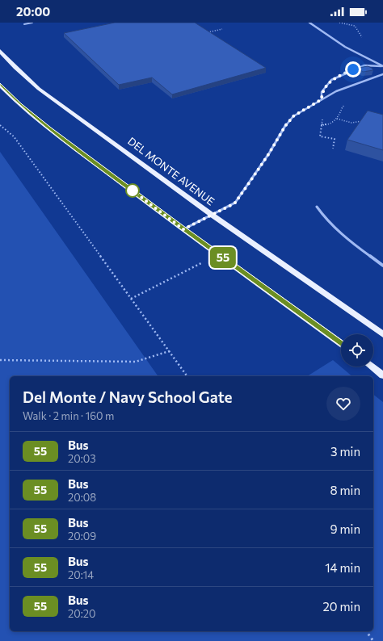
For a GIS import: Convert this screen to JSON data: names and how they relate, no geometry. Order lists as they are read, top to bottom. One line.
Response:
{"streets":{"main road":["DEL MONTE AVENUE"]},"lines":["bus line 55"],"page":{"status":"20:00","on_map":"55","heading":["Del Monte / Navy School Gate","Walk · 2 min · 160 m"],"list":[{"mark":"55","name":"Bus","note":"20:03","value":"3 min"},{"mark":"55","name":"Bus","note":"20:08","value":"8 min"},{"mark":"55","name":"Bus","note":"20:09","value":"9 min"},{"mark":"55","name":"Bus","note":"20:14","value":"14 min"},{"mark":"55","name":"Bus","note":"20:20","value":"20 min"}]}}
